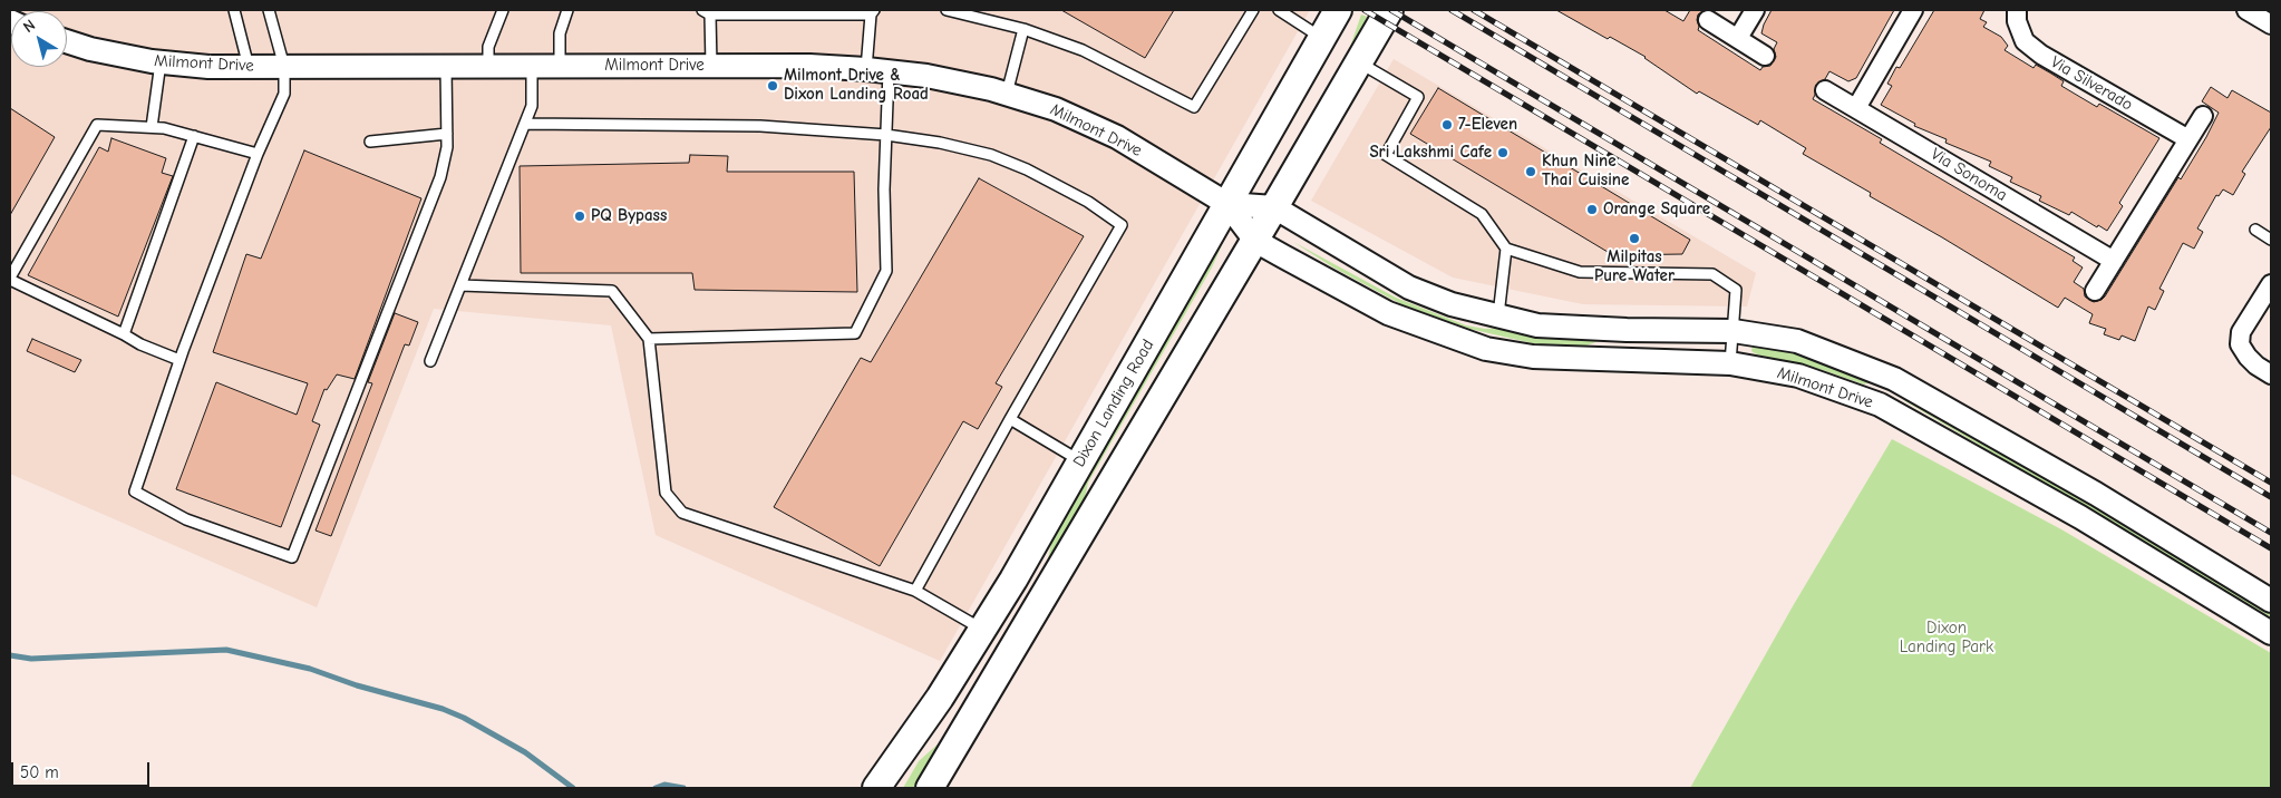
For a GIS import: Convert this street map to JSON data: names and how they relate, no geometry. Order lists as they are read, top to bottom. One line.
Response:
{"streets":{"main road":["Dixon Landing Road"],"street":["Milmont Drive","Via Silverado","Via Sonoma"]},"crossings":[["Milmont Drive","Dixon Landing Road"]],"parks":["Dixon Landing Park"],"places":["Milmont Drive & Dixon Landing Road","7-Eleven","Sri Lakshmi Cafe","Khun Nine Thai Cuisine","Orange Square","PQ Bypass","Milpitas Pure Water"],"scale_bar":"50 m","north":"top left"}
